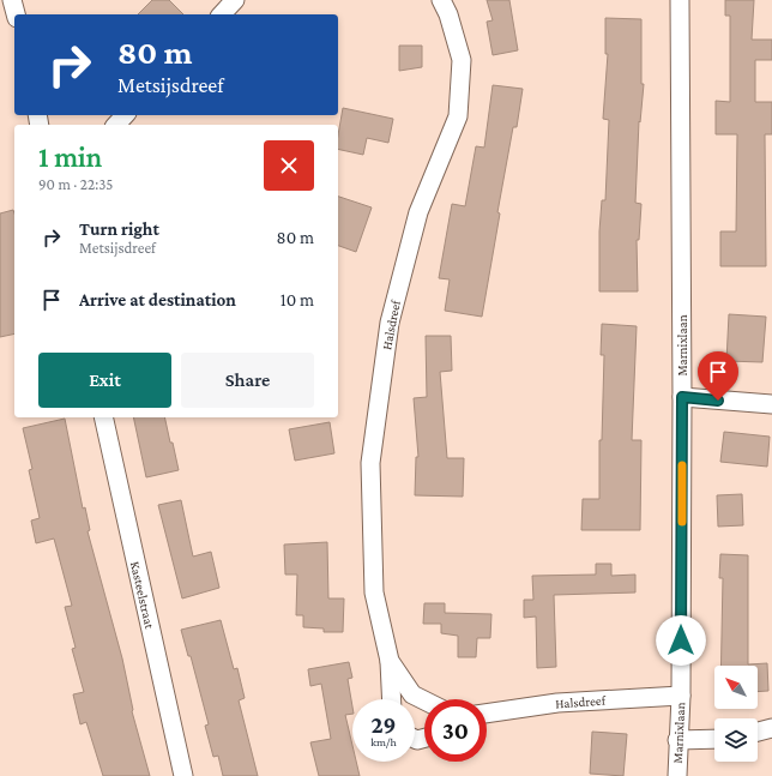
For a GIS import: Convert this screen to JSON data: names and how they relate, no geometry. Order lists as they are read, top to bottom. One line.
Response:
{"streets":{"street":["Halsdreef","Marnixlaan","Kasteelstraat"]},"crossings":[["Halsdreef","Marnixlaan"]],"north":"top left","page":{"turn":["80 m","Metsijsdreef"],"heading":["1 min","90 m · 22:35"],"list":[{"name":"Turn right","note":"Metsijsdreef","value":"80 m"},{"name":"Arrive at destination","value":"10 m"}],"buttons":["Exit","Share"],"speed":"29 km/h","limit":"30"}}
